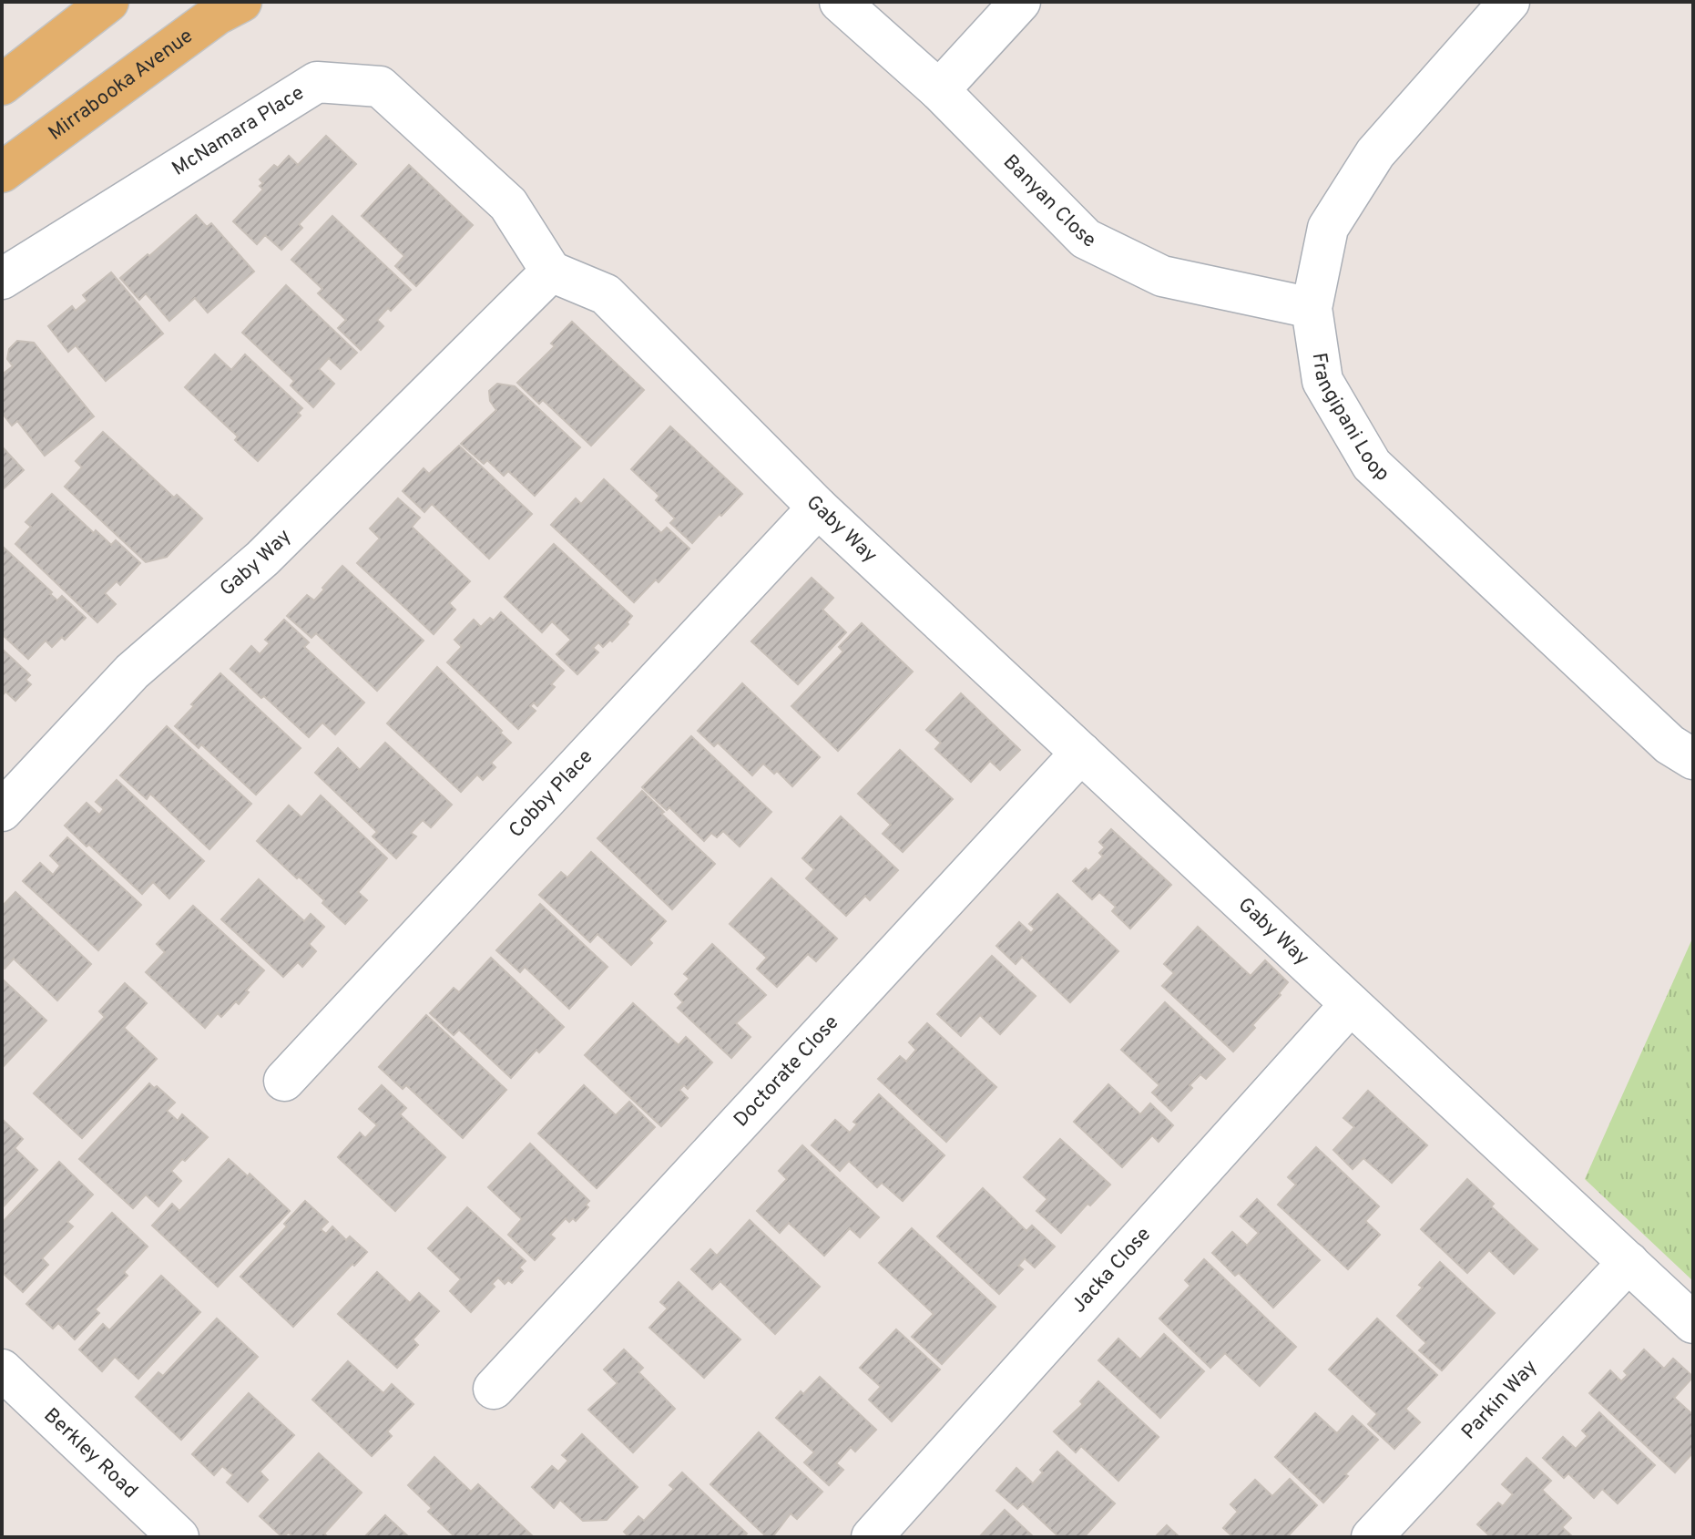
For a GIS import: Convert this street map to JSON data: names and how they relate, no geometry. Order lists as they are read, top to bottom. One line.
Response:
{"streets":{"main road":["Mirrabooka Avenue"],"street":["McNamara Place","Banyan Close","Frangipani Loop","Gaby Way","Cobby Place","Doctorate Close","Jacka Close","Parkin Way","Berkley Road"]},"crossings":[["McNamara Place","Gaby Way"],["Banyan Close","Frangipani Loop"],["Gaby Way","Cobby Place"],["Gaby Way","Doctorate Close"],["Gaby Way","Jacka Close"],["Gaby Way","Parkin Way"]]}
